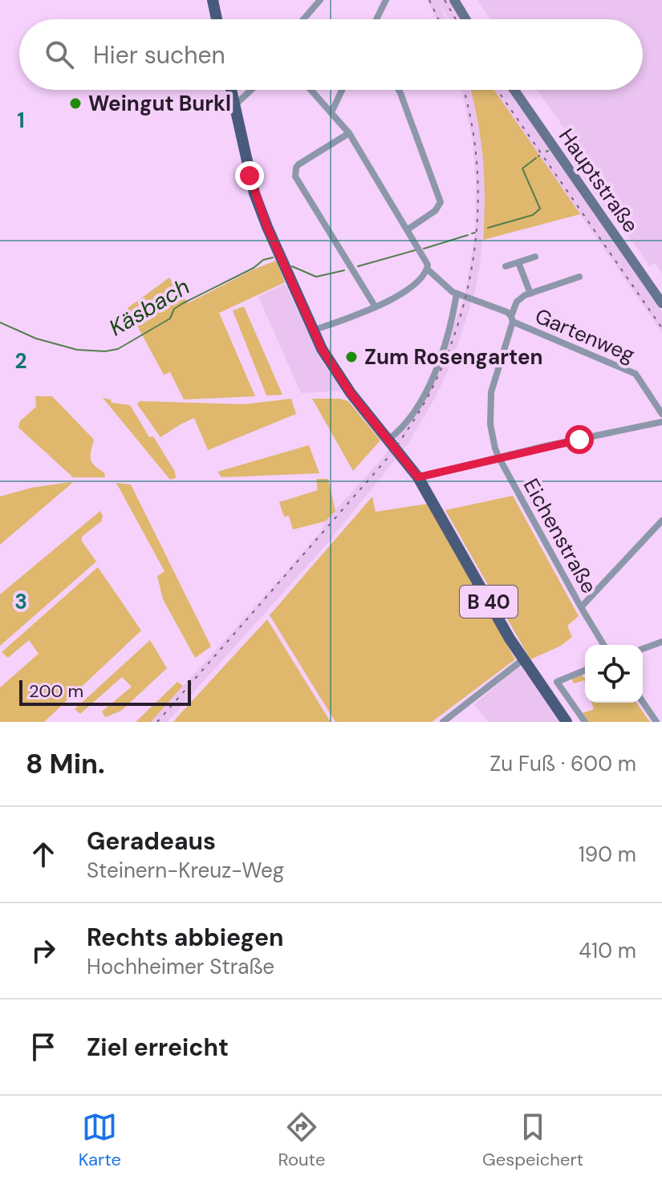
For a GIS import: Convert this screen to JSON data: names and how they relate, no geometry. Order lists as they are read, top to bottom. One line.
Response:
{"streets":{"main road":["B 40"],"street":["Hauptstraße","Gartenweg","Eichenstraße"]},"crossings":[["Gartenweg","Eichenstraße"]],"water":["Käsbach"],"places":["Weingut Burkl","Zum Rosengarten"],"scale_bar":"200 m","page":{"search":"Hier suchen","scale":"200 m","heading":["8 Min.","Zu Fuß · 600 m"],"list":[["Geradeaus","Steinern-Kreuz-Weg","190 m"],["Rechts abbiegen","Hochheimer Straße","410 m"],"Ziel erreicht"],"nav":["Karte","Route","Gespeichert"]},"grid":{"rows":["1","2","3"]}}
